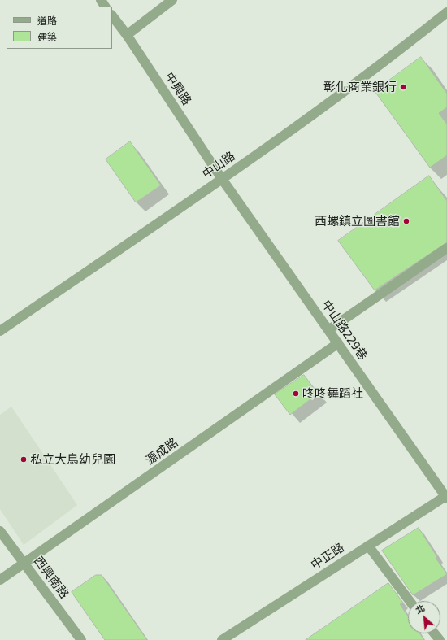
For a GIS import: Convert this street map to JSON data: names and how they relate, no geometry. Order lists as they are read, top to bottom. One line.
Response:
{"streets":{"street":["中興路","中山路","中山路229巷","源成路","中正路","西興南路"]},"crossings":[["中興路","中山路"],["中興路","中山路229巷"],["中山路","中山路229巷"],["中山路229巷","源成路"],["中山路229巷","中正路"],["源成路","西興南路"]],"places":["彰化商業銀行","西螺鎮立圖書館","咚咚舞蹈社","私立大鳥幼兒園"],"legend":["道路","建築"],"north":"top left"}
